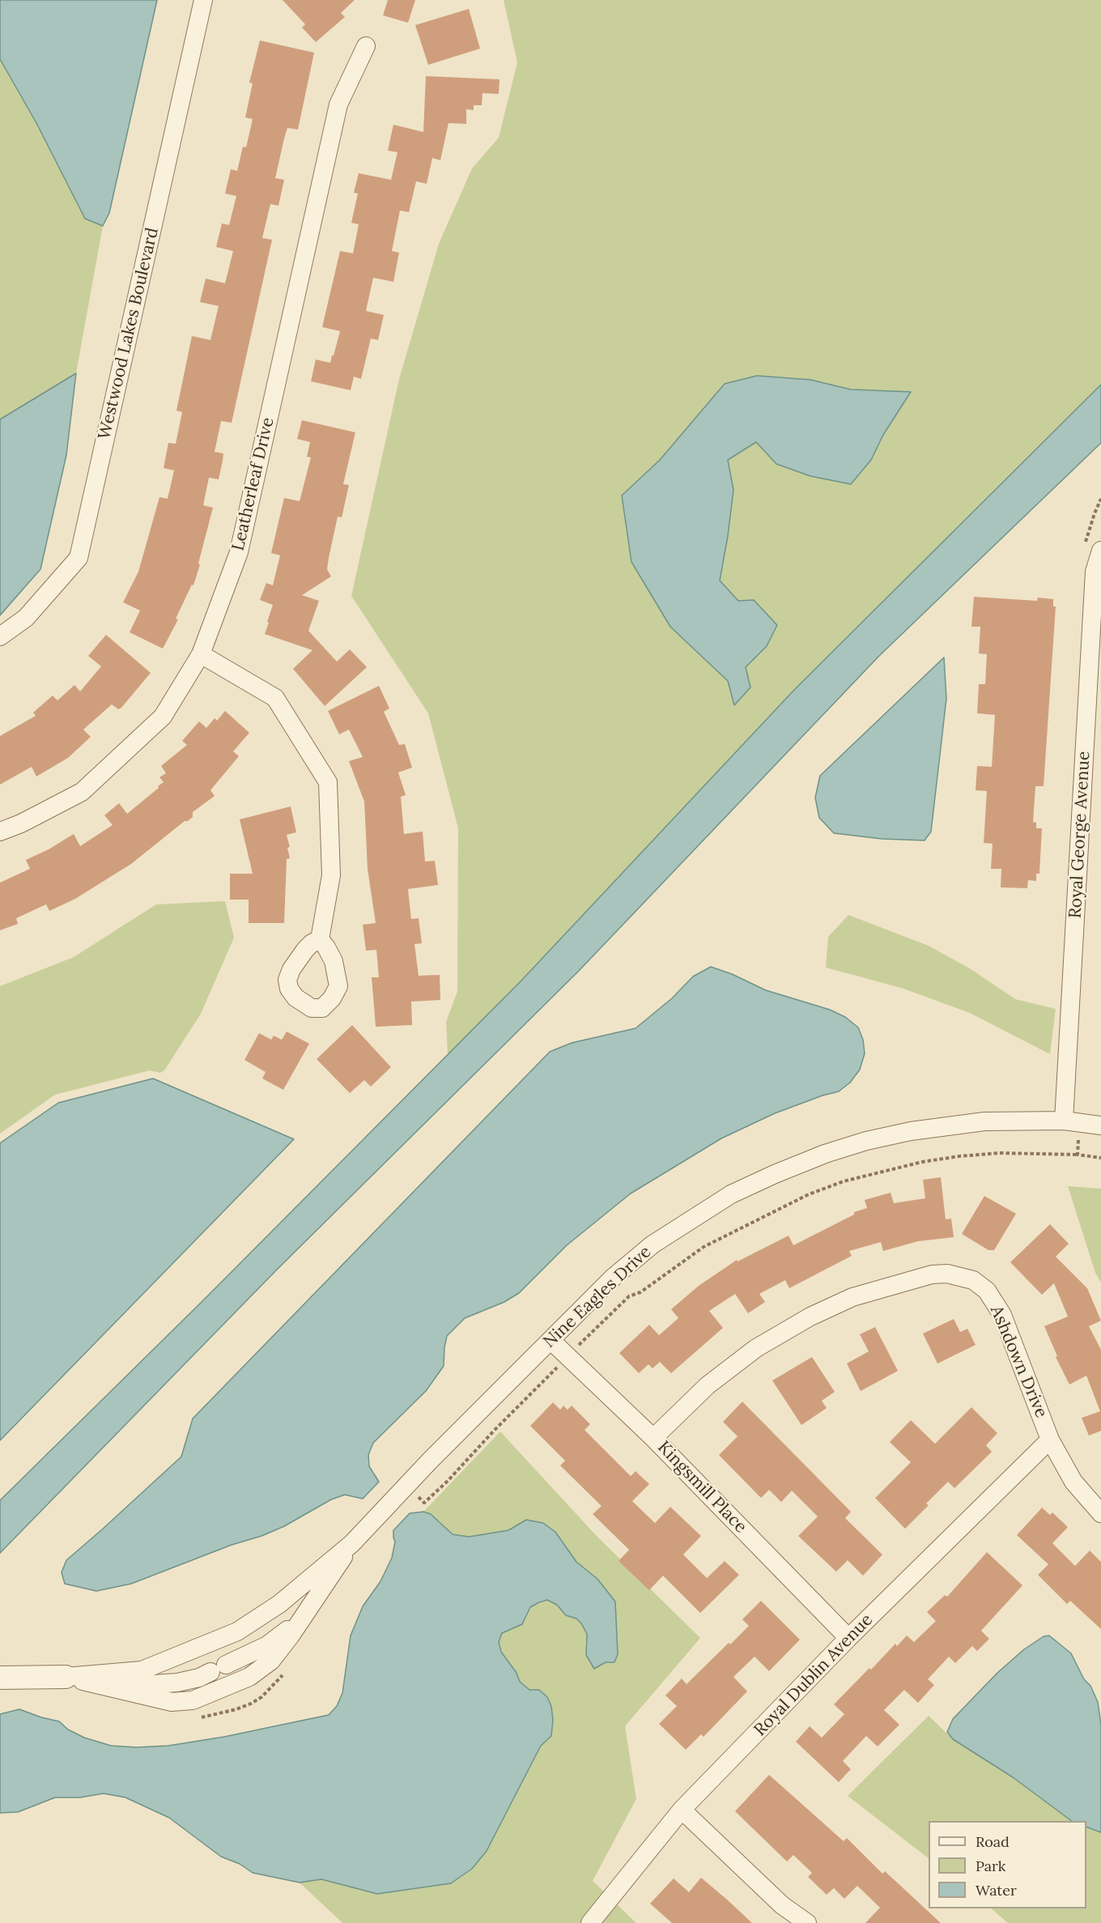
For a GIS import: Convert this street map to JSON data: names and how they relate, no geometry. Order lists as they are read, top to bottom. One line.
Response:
{"streets":{"street":["Westwood Lakes Boulevard","Leatherleaf Drive","Royal George Avenue","Nine Eagles Drive","Ashdown Drive","Kingsmill Place","Royal Dublin Avenue"]},"crossings":[["Royal George Avenue","Nine Eagles Drive"],["Nine Eagles Drive","Kingsmill Place"],["Ashdown Drive","Kingsmill Place"],["Ashdown Drive","Royal Dublin Avenue"],["Kingsmill Place","Royal Dublin Avenue"]],"legend":["Road","Park","Water"]}
